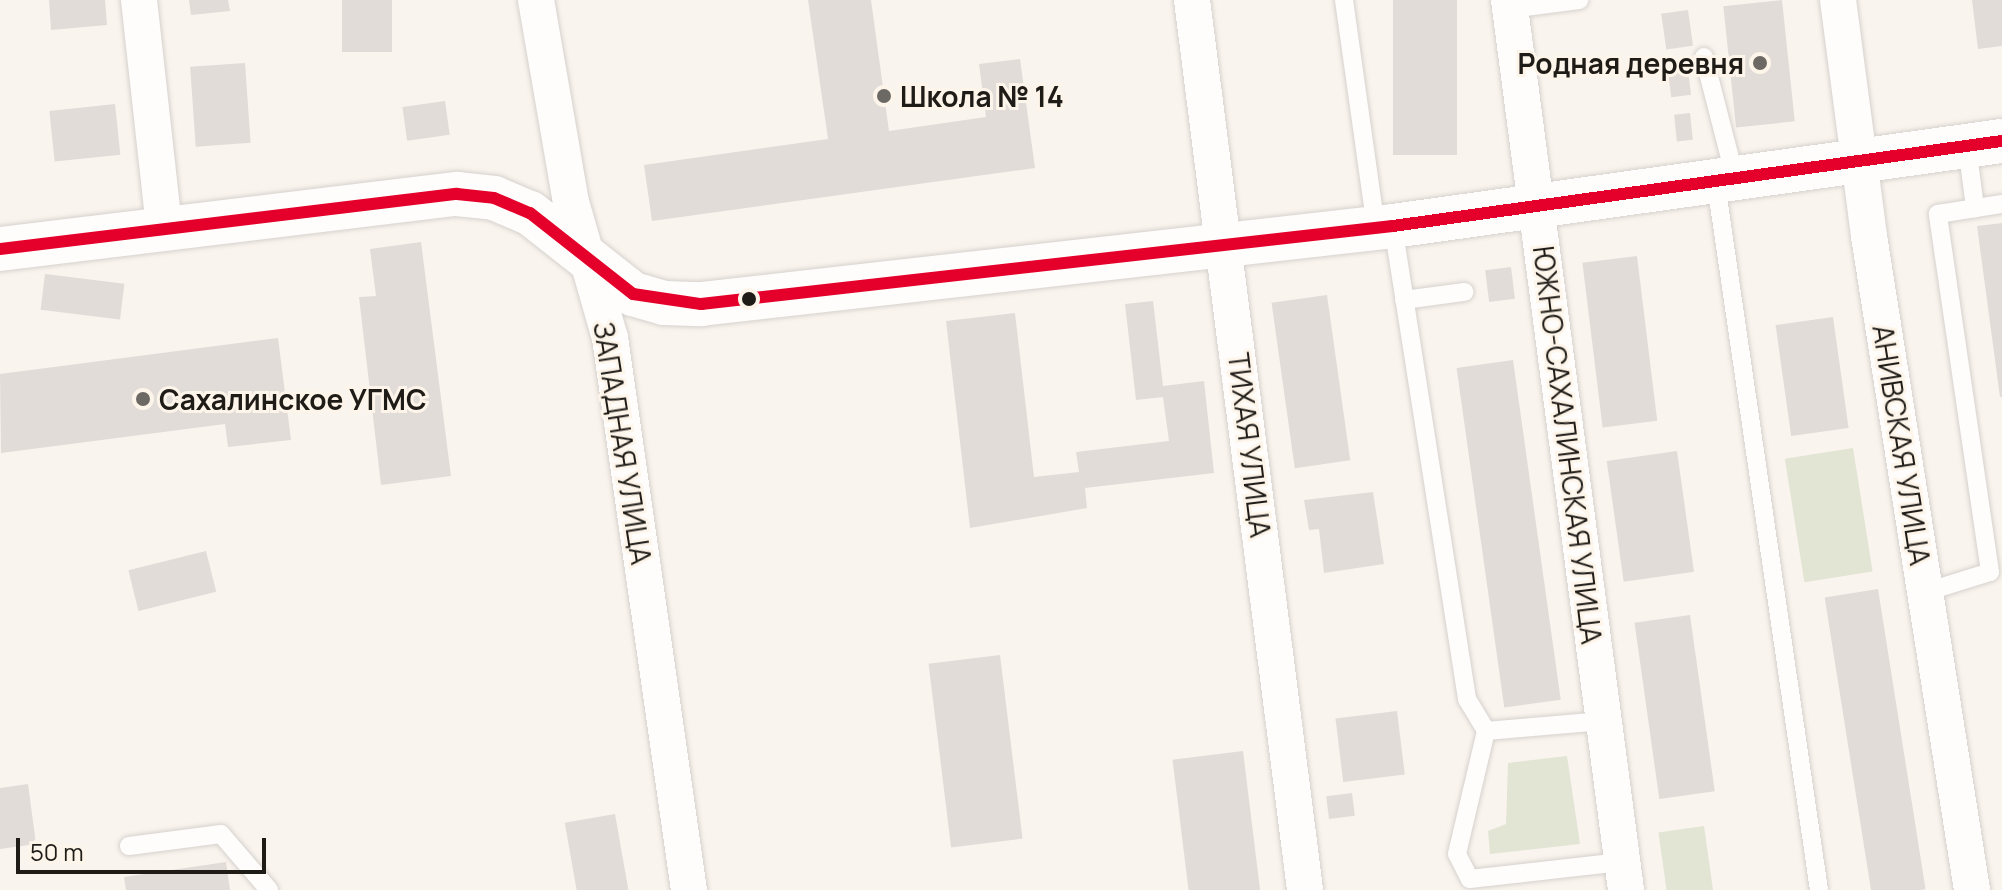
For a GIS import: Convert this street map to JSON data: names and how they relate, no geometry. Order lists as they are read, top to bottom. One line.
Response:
{"streets":{"street":["ЗАПАДНАЯ УЛИЦА","ТИХАЯ УЛИЦА","ЮЖНО-САХАЛИНСКАЯ УЛИЦА","АНИВСКАЯ УЛИЦА"]},"places":["Родная деревня","Школа № 14","Сахалинское УГМС"],"scale_bar":"50 m"}
